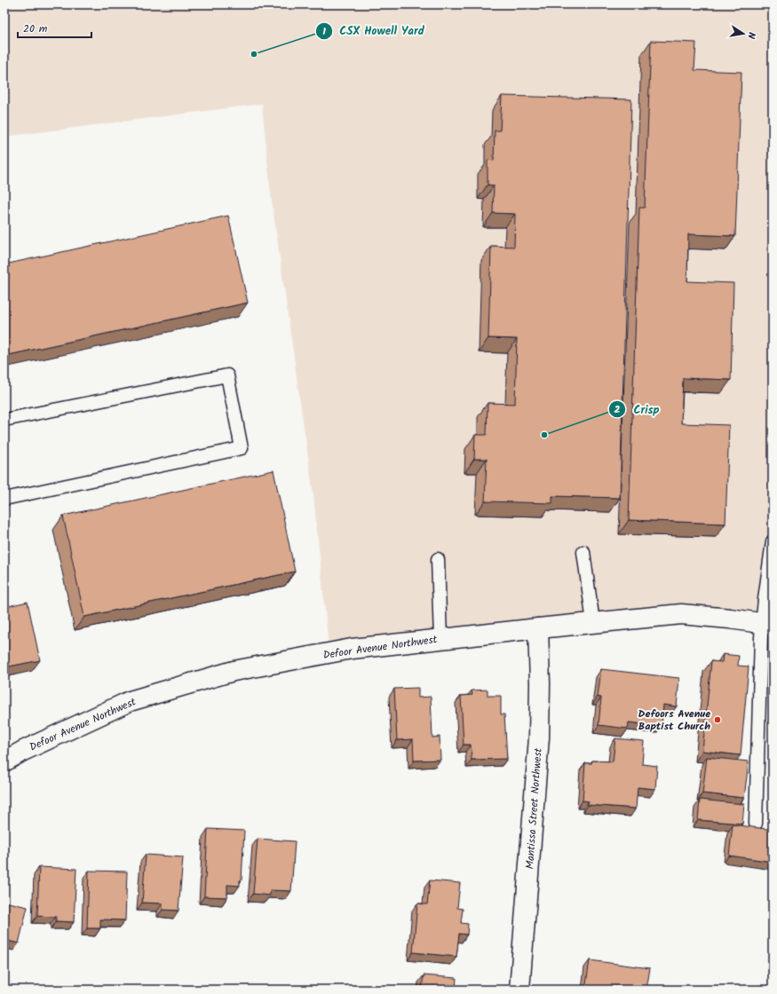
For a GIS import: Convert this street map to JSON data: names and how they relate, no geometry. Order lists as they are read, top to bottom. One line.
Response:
{"streets":{"street":["Defoor Avenue Northwest","Mantissa Street Northwest"]},"crossings":[["Defoor Avenue Northwest","Mantissa Street Northwest"]],"places":["CSX Howell Yard","Crisp","Defoors Avenue Baptist Church"],"scale_bar":"20 m","north":"right"}
